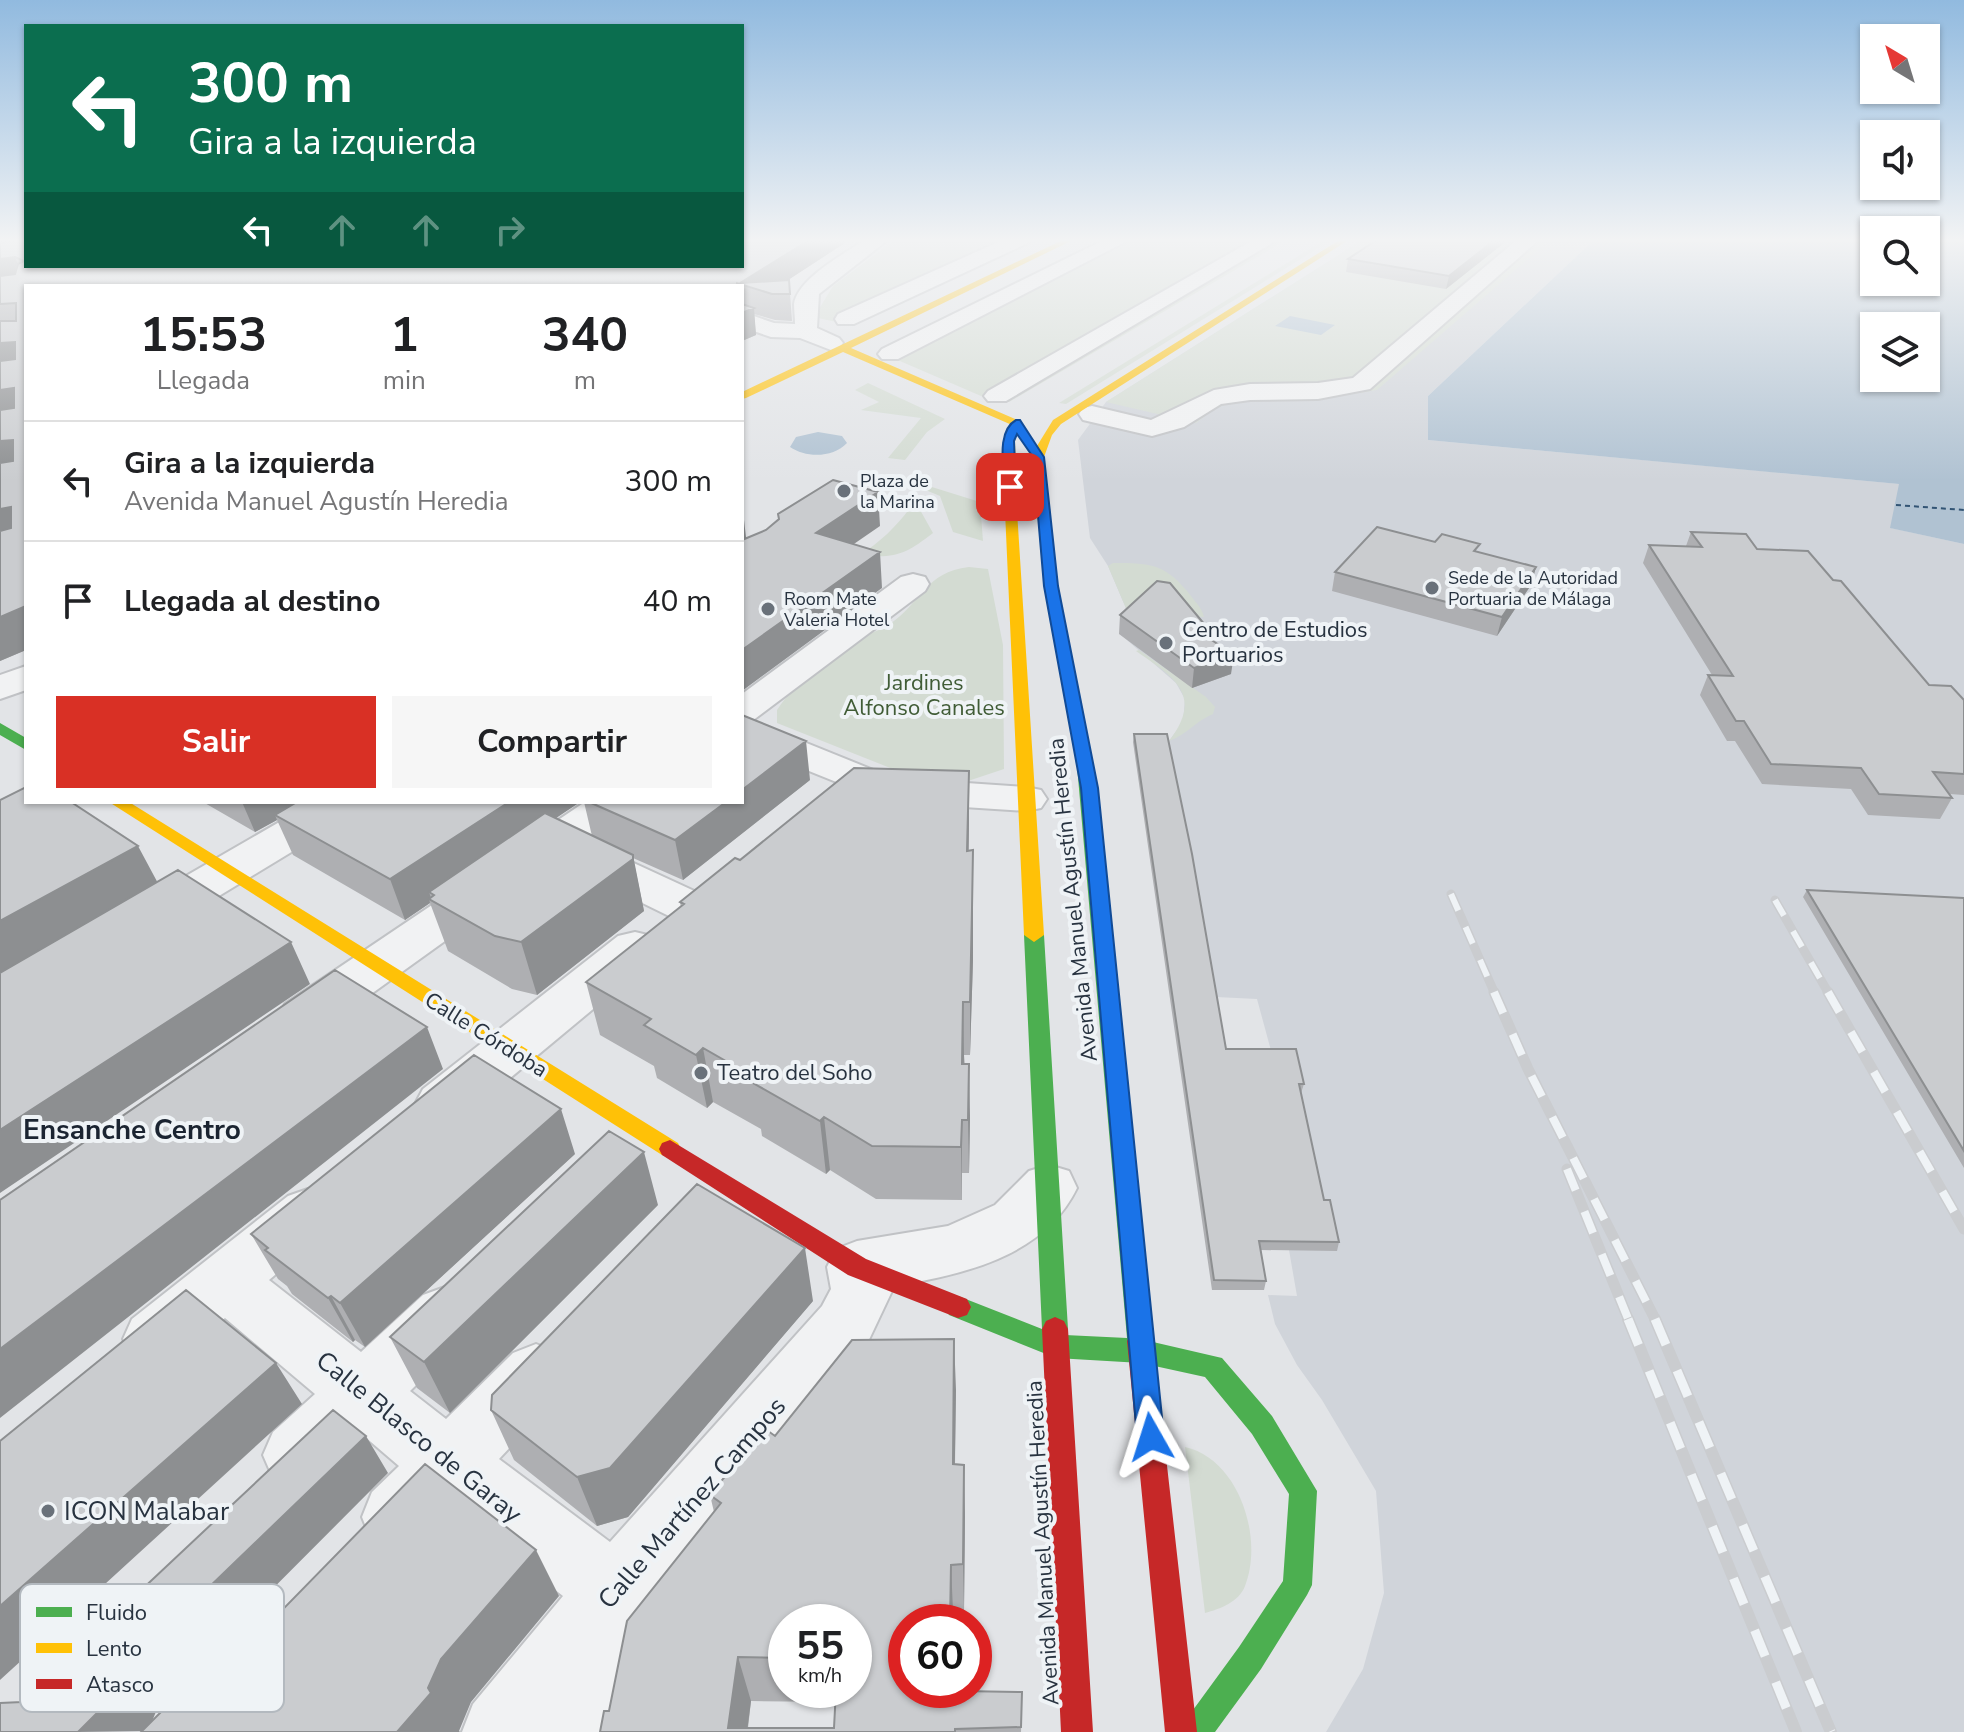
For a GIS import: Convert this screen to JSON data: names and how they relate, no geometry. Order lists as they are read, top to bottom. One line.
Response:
{"streets":{"main road":["Avenida Manuel Agustín Heredia","Calle Córdoba"],"street":["Calle Blasco de Garay","Calle Martínez Campos"]},"crossings":[["Avenida Manuel Agustín Heredia","Calle Córdoba"],["Calle Córdoba","Calle Martínez Campos"],["Calle Blasco de Garay","Calle Martínez Campos"]],"districts":["Ensanche Centro"],"parks":["Jardines Alfonso Canales"],"places":["Plaza de la Marina","Sede de la Autoridad Portuaria de Málaga","Room Mate Valeria Hotel","Centro de Estudios Portuarios","Teatro del Soho","ICON Malabar"],"legend":["Fluido","Lento","Atasco"],"north":"top left","page":{"turn":["300 m","Gira a la izquierda"],"eta":["15:53","Llegada","1","min","340","m"],"list":[{"name":"Gira a la izquierda","note":"Avenida Manuel Agustín Heredia","value":"300 m"},{"name":"Llegada al destino","value":"40 m"}],"buttons":["Salir","Compartir"],"speed":"55 km/h","limit":"60"}}
